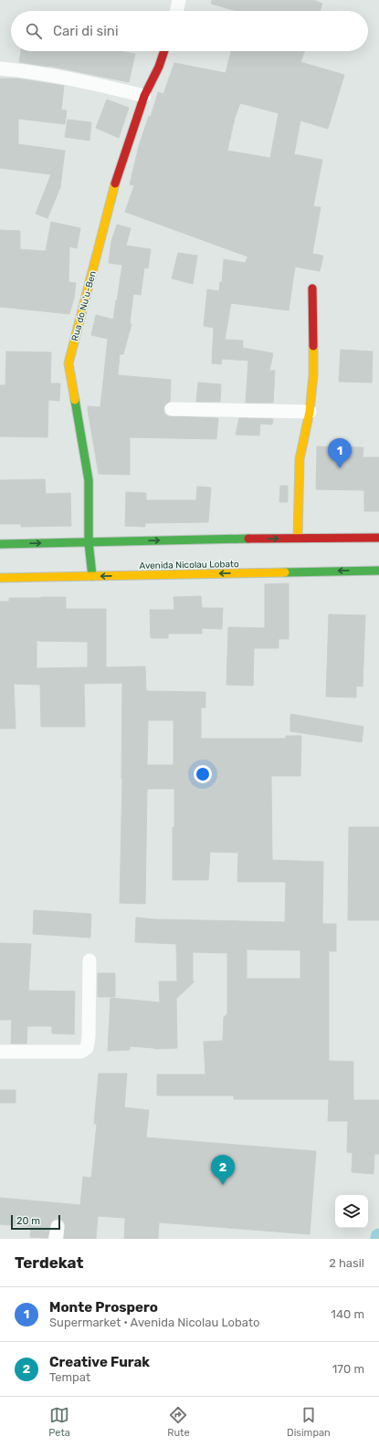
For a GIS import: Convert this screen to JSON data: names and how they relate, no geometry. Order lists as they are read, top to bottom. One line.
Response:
{"streets":{"street":["Rua do Nu'u-Ben","Avenida Nicolau Lobato"]},"crossings":[["Rua do Nu'u-Ben","Avenida Nicolau Lobato"]],"scale_bar":"20 m","page":{"search":"Cari di sini","pins":["1","2"],"scale":"20 m","heading":["Terdekat","2 hasil"],"list":[{"mark":"1","name":"Monte Prospero","note":"Supermarket · Avenida Nicolau Lobato","value":"140 m"},{"mark":"2","name":"Creative Furak","note":"Tempat","value":"170 m"}],"nav":["Peta","Rute","Disimpan"]}}
